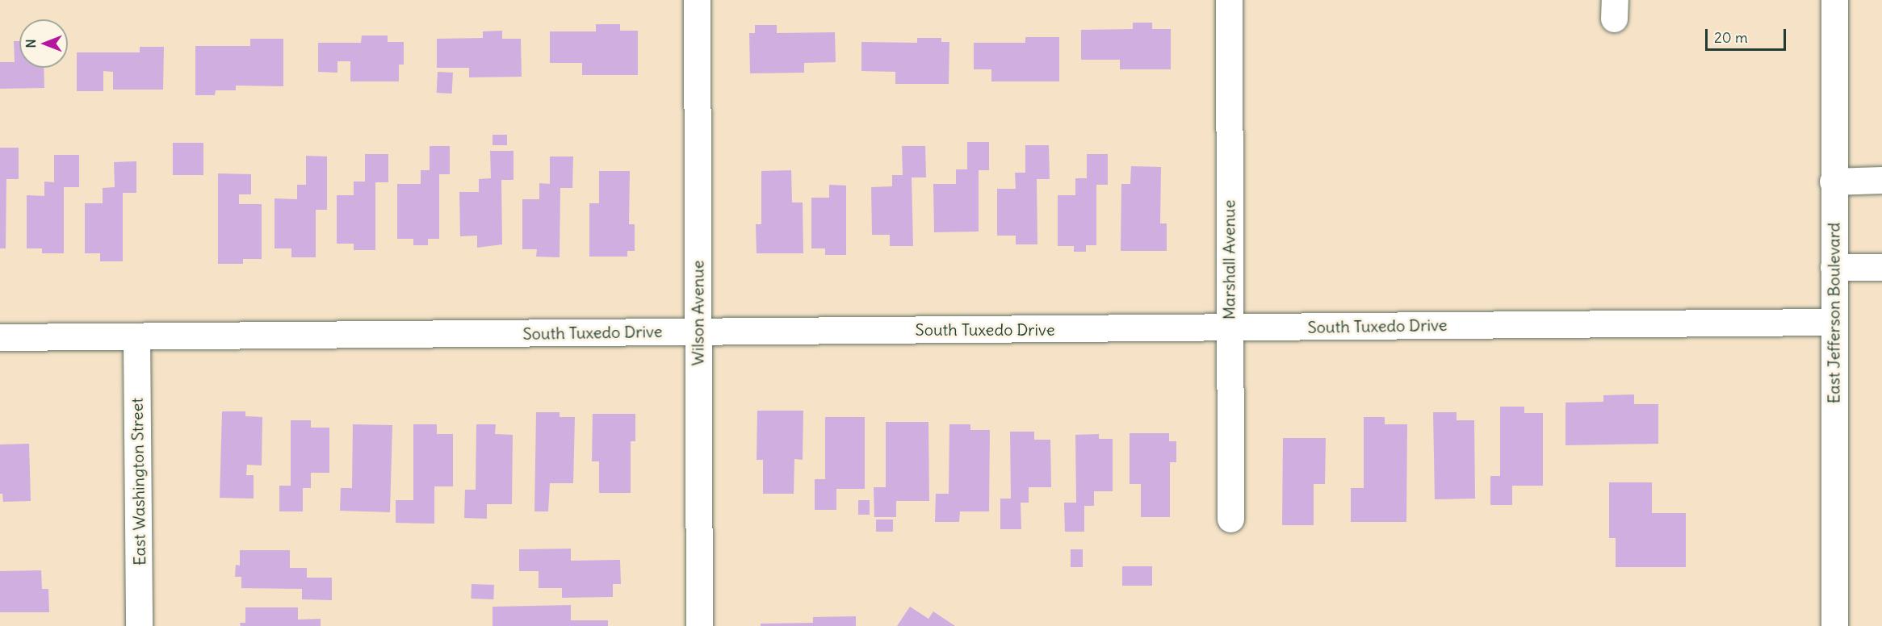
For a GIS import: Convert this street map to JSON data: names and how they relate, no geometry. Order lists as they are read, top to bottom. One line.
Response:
{"streets":{"street":["Marshall Avenue","Wilson Avenue","East Jefferson Boulevard","South Tuxedo Drive","East Washington Street"]},"crossings":[["Marshall Avenue","South Tuxedo Drive"],["Wilson Avenue","South Tuxedo Drive"],["East Jefferson Boulevard","South Tuxedo Drive"],["South Tuxedo Drive","East Washington Street"]],"scale_bar":"20 m","north":"left"}
